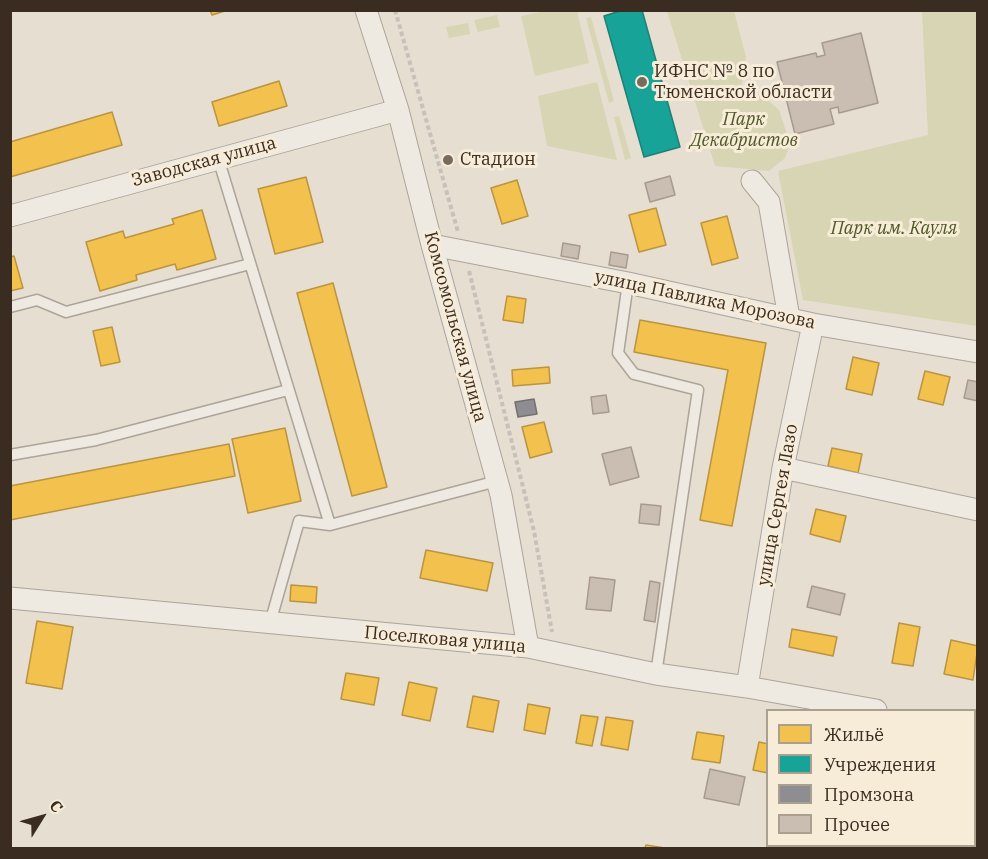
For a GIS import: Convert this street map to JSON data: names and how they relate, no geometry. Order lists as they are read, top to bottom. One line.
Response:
{"streets":{"street":["Заводская улица","улица Павлика Морозова","Комсомольская улица","улица Сергея Лазо","Поселковая улица"]},"crossings":[["Заводская улица","Комсомольская улица"],["улица Павлика Морозова","Комсомольская улица"],["улица Павлика Морозова","улица Сергея Лазо"],["Комсомольская улица","Поселковая улица"],["улица Сергея Лазо","Поселковая улица"]],"parks":["Парк Декабристов","Парк им. Кауля"],"places":["ИФНС № 8 по Тюменской области","Стадион"],"legend":["Жильё","Учреждения","Промзона","Прочее"],"north":"top right"}
